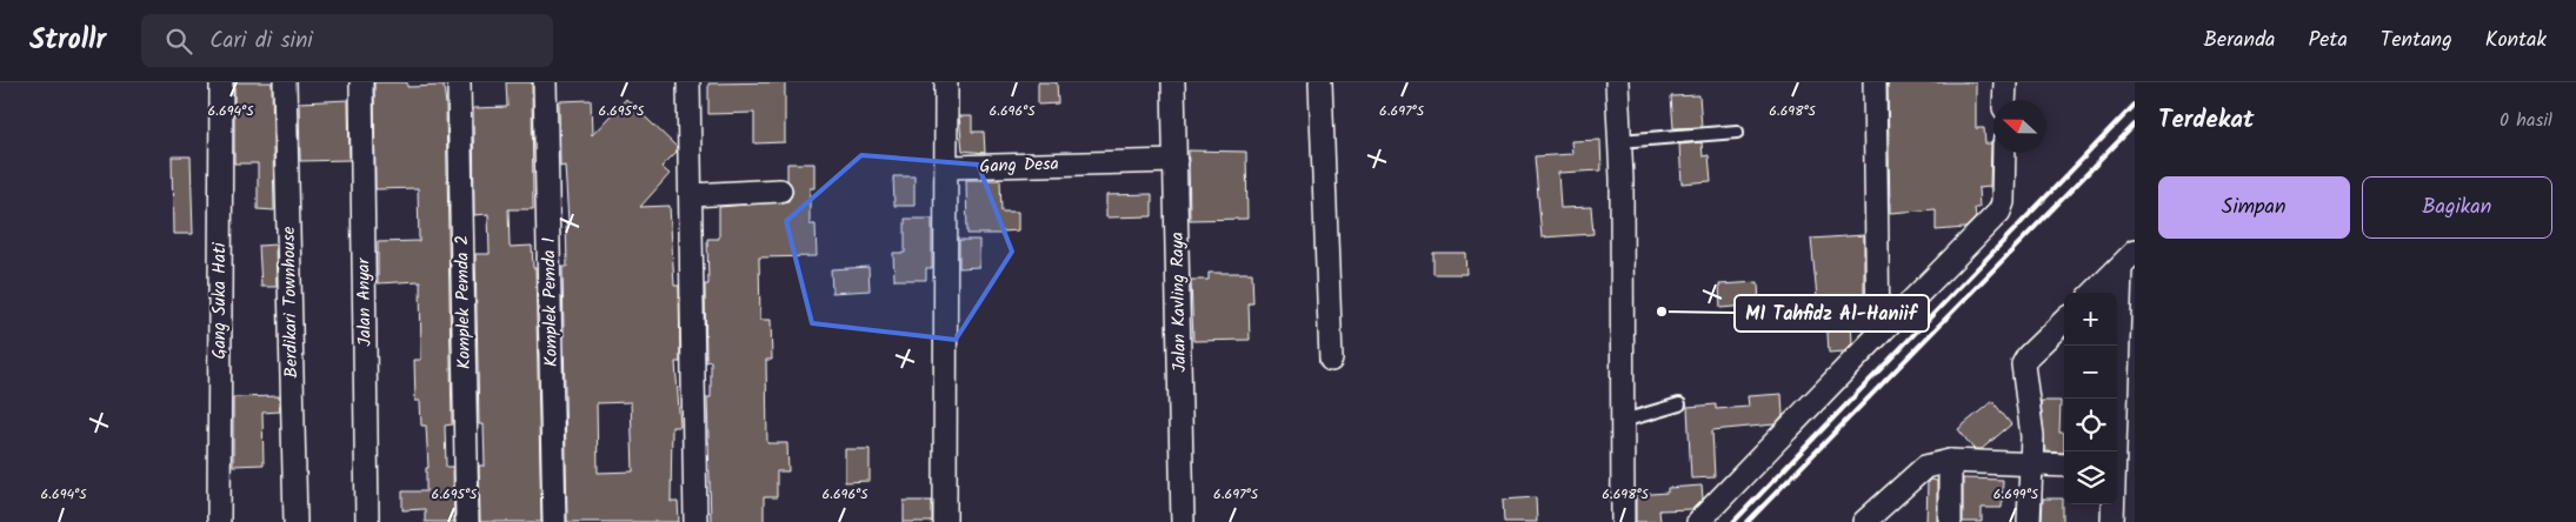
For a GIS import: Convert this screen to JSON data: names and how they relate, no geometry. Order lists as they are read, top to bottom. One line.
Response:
{"streets":{"street":["Gang Desa","Gang Suka Hati","Berdikari Townhouse","Jalan Anyar","Komplek Pemda 2","Komplek Pemda 1","Jalan Kavling Raya"]},"crossings":[["Gang Desa","Jalan Kavling Raya"]],"places":["MI Tahfidz Al-Haniif"],"north":"left","page":{"header":"Strollr","search":"Cari di sini","nav":["Beranda","Peta","Tentang","Kontak"],"heading":["Terdekat","0 hasil"],"buttons":["Simpan","Bagikan"],"map_buttons":["+","−"]},"coordinates":["6.698°S","6.694°S","6.695°S","6.696°S","6.697°S","6.699°S"]}
